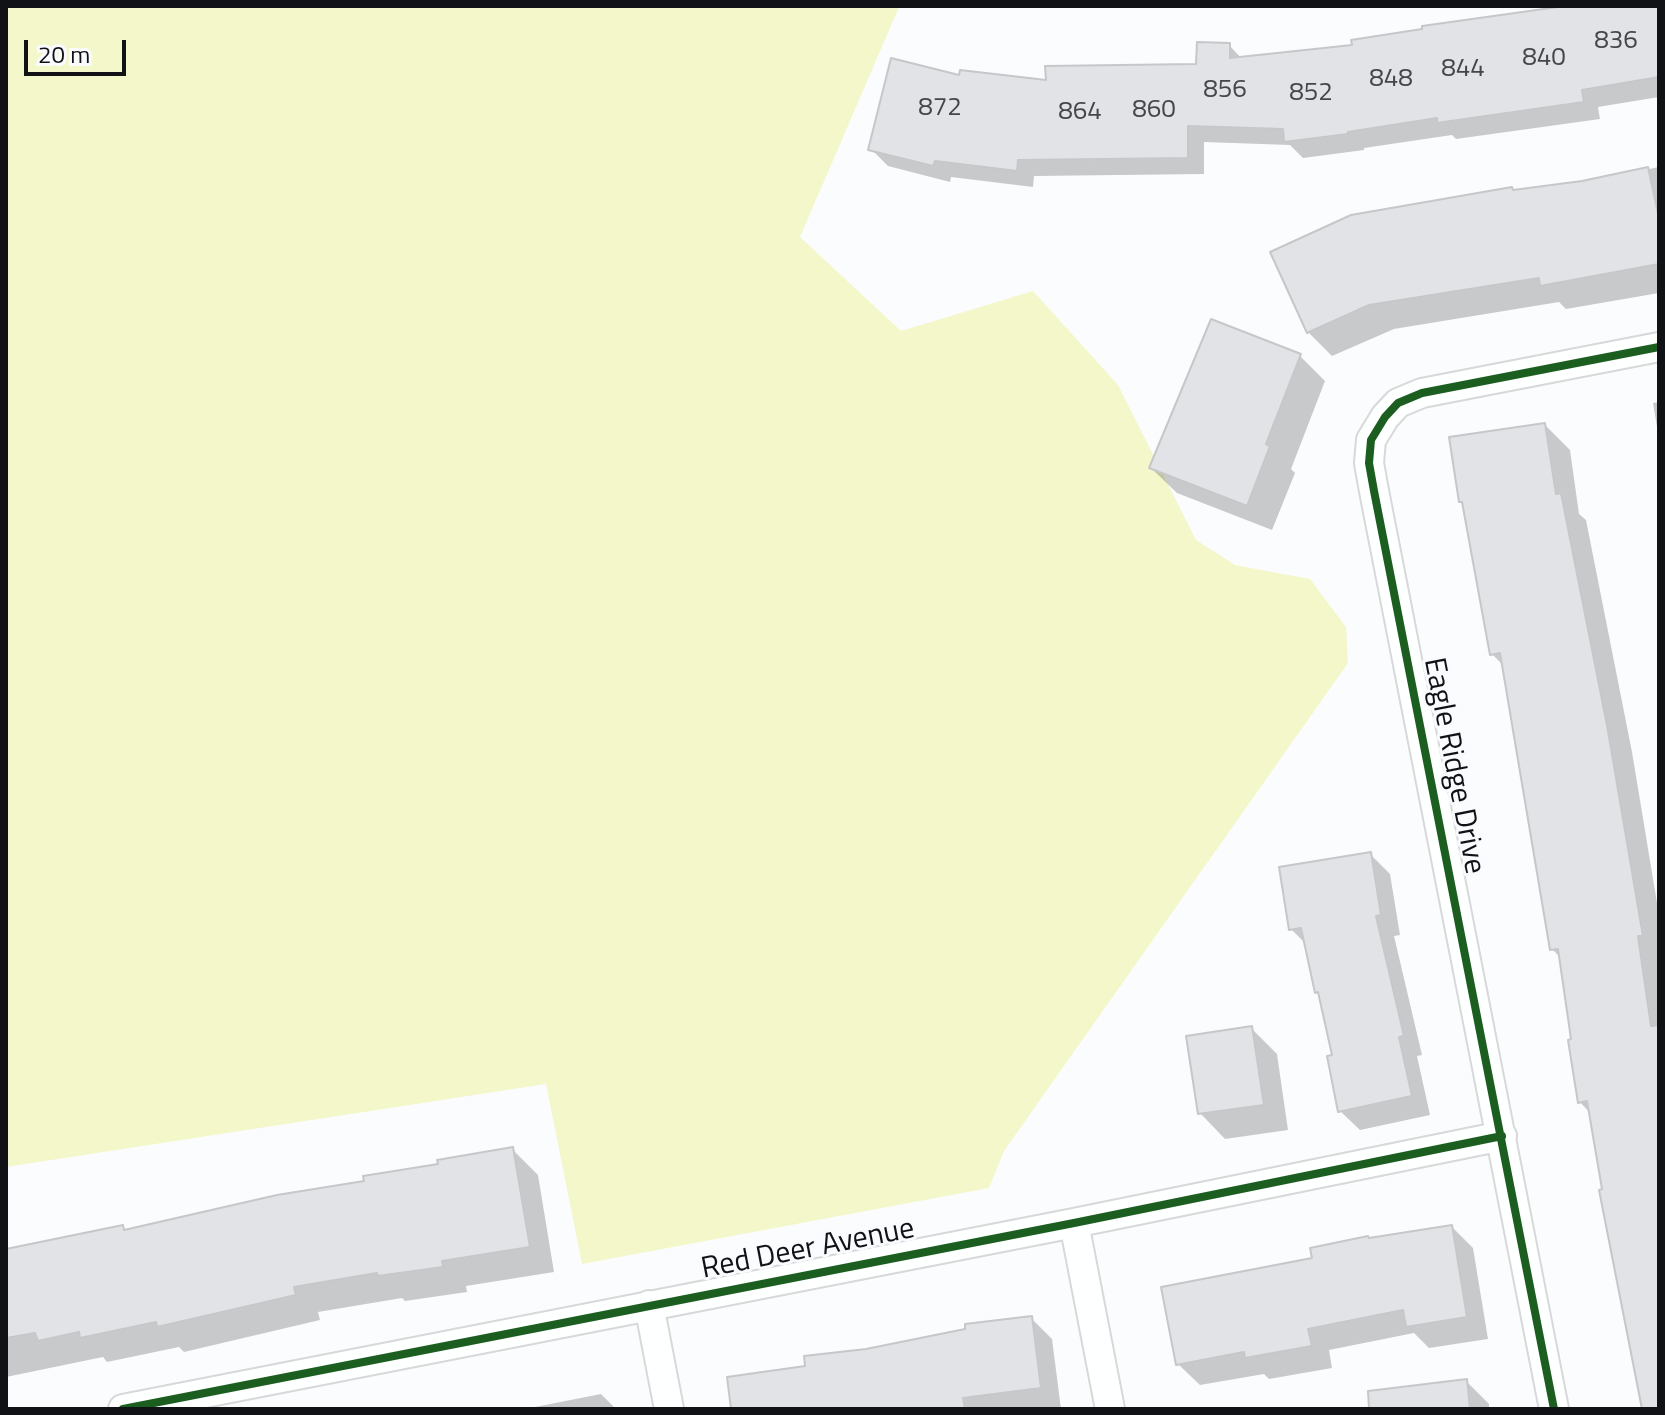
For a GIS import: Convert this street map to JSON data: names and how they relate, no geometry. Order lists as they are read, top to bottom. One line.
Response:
{"streets":{"street":["Eagle Ridge Drive","Red Deer Avenue"]},"crossings":[["Eagle Ridge Drive","Red Deer Avenue"]],"house_numbers":["836","840","844","848","856","852","872","860","864"],"scale_bar":"20 m"}
